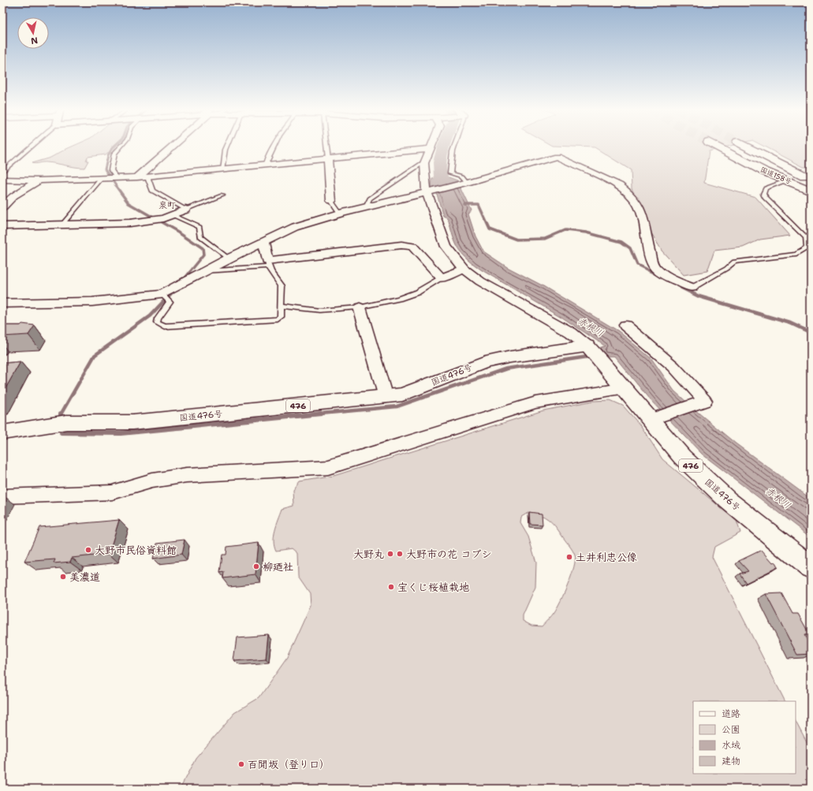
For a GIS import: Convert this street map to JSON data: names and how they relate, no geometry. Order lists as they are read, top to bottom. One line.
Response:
{"streets":{"highway":["国道158号","国道476号","476"]},"districts":["泉町"],"water":["赤根川"],"places":["大野市民俗資料館","大野丸","大野市の花 コブシ","土井利忠公像","柳廼社","美濃道","宝くじ桜植栽地","百閒坂（登り口）"],"legend":["道路","公園","水域","建物"],"north":"bottom"}
